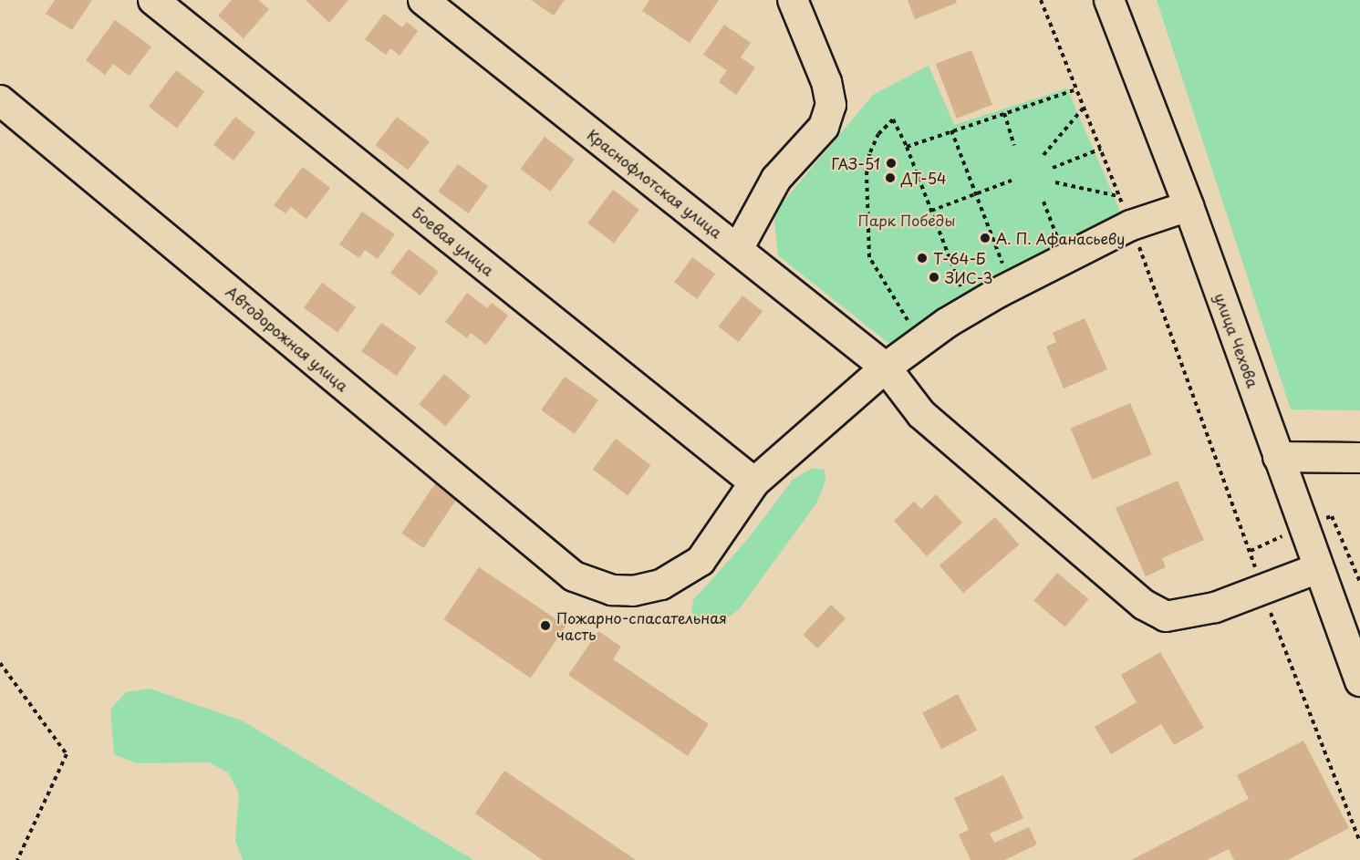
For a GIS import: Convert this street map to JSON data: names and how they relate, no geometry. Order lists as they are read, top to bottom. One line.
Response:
{"streets":{"street":["Краснофлотская улица","Боевая улица","Автодорожная улица","улица Чехова"]},"crossings":[["Краснофлотская улица","улица Чехова"],["Боевая улица","Автодорожная улица"]],"parks":["Парк Победы"],"places":["ГАЗ-51","ДТ-54","А. П. Афанасьеву","Т-64-Б","ЗИС-3","Пожарно-спасательная часть"]}
